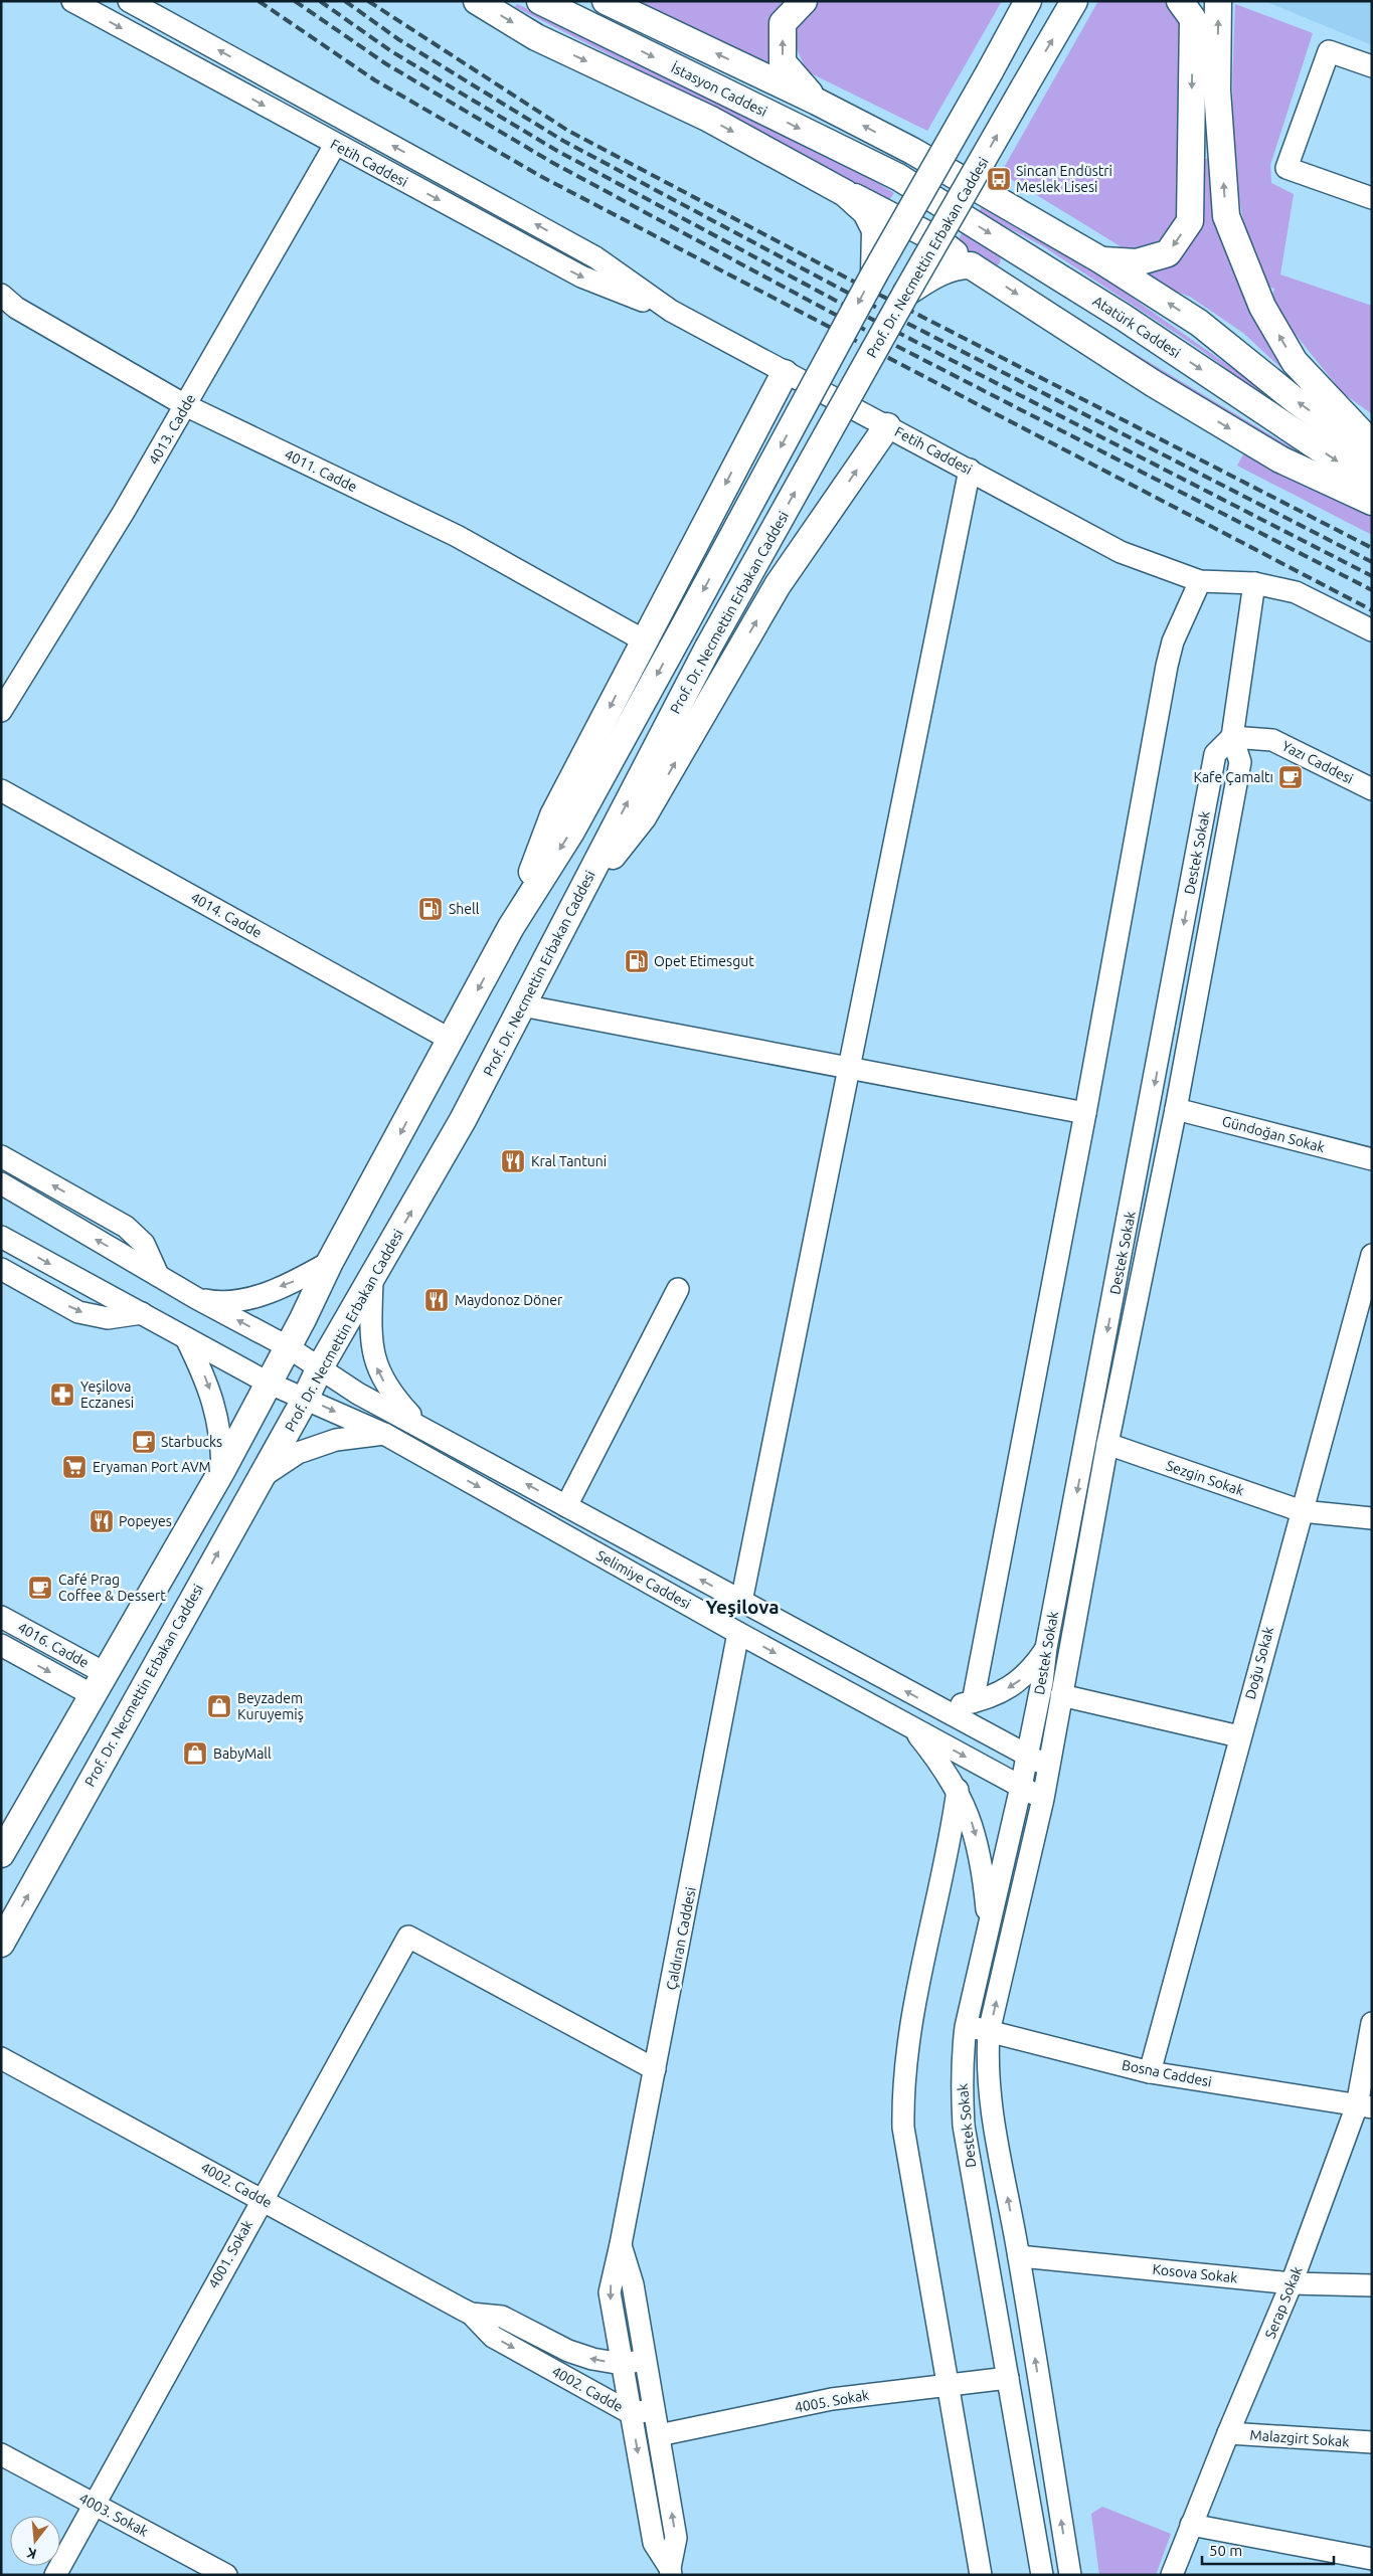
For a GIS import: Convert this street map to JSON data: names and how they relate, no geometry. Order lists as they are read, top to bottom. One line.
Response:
{"streets":{"main road":["İstasyon Caddesi","Prof. Dr. Necmettin Erbakan Caddesi","Atatürk Caddesi"],"street":["Fetih Caddesi","4013. Cadde","4011. Cadde","Yazı Caddesi","Destek Sokak","4014. Cadde","Gündoğan Sokak","Sezgin Sokak","Selimiye Caddesi","4016. Cadde","Doğu Sokak","Çaldıran Caddesi","Bosna Caddesi","4002. Cadde","4001. Sokak","Kosova Sokak","Serap Sokak","4005. Sokak","Malazgirt Sokak","4003. Sokak"]},"crossings":[["İstasyon Caddesi","Atatürk Caddesi"],["Fetih Caddesi","4013. Cadde"],["Fetih Caddesi","Destek Sokak"],["Prof. Dr. Necmettin Erbakan Caddesi","Selimiye Caddesi"],["4013. Cadde","4011. Cadde"],["Yazı Caddesi","Destek Sokak"],["Destek Sokak","Gündoğan Sokak"],["Destek Sokak","Sezgin Sokak"],["Destek Sokak","Selimiye Caddesi"],["Destek Sokak","Bosna Caddesi"],["Destek Sokak","Kosova Sokak"],["Destek Sokak","4005. Sokak"],["Sezgin Sokak","Doğu Sokak"],["Selimiye Caddesi","Çaldıran Caddesi"],["Doğu Sokak","Bosna Caddesi"],["Çaldıran Caddesi","4002. Cadde"],["Çaldıran Caddesi","4001. Sokak"],["Bosna Caddesi","Serap Sokak"],["4002. Cadde","4001. Sokak"],["4002. Cadde","4005. Sokak"],["4001. Sokak","4003. Sokak"],["Kosova Sokak","Serap Sokak"],["Serap Sokak","Malazgirt Sokak"]],"districts":["Yeşilova"],"places":{"bus stop":["Sincan Endüstri Meslek Lisesi"],"cafe":["Kafe Çamaltı","Starbucks","Café Prag Coffee & Dessert"],"fuel station":["Shell","Opet Etimesgut"],"restaurant":["Kral Tantuni","Maydonoz Döner","Popeyes"],"pharmacy":["Yeşilova Eczanesi"],"supermarket":["Eryaman Port AVM"],"shop":["Beyzadem Kuruyemiş","BabyMall"]},"scale_bar":"50 m","north":"bottom"}
